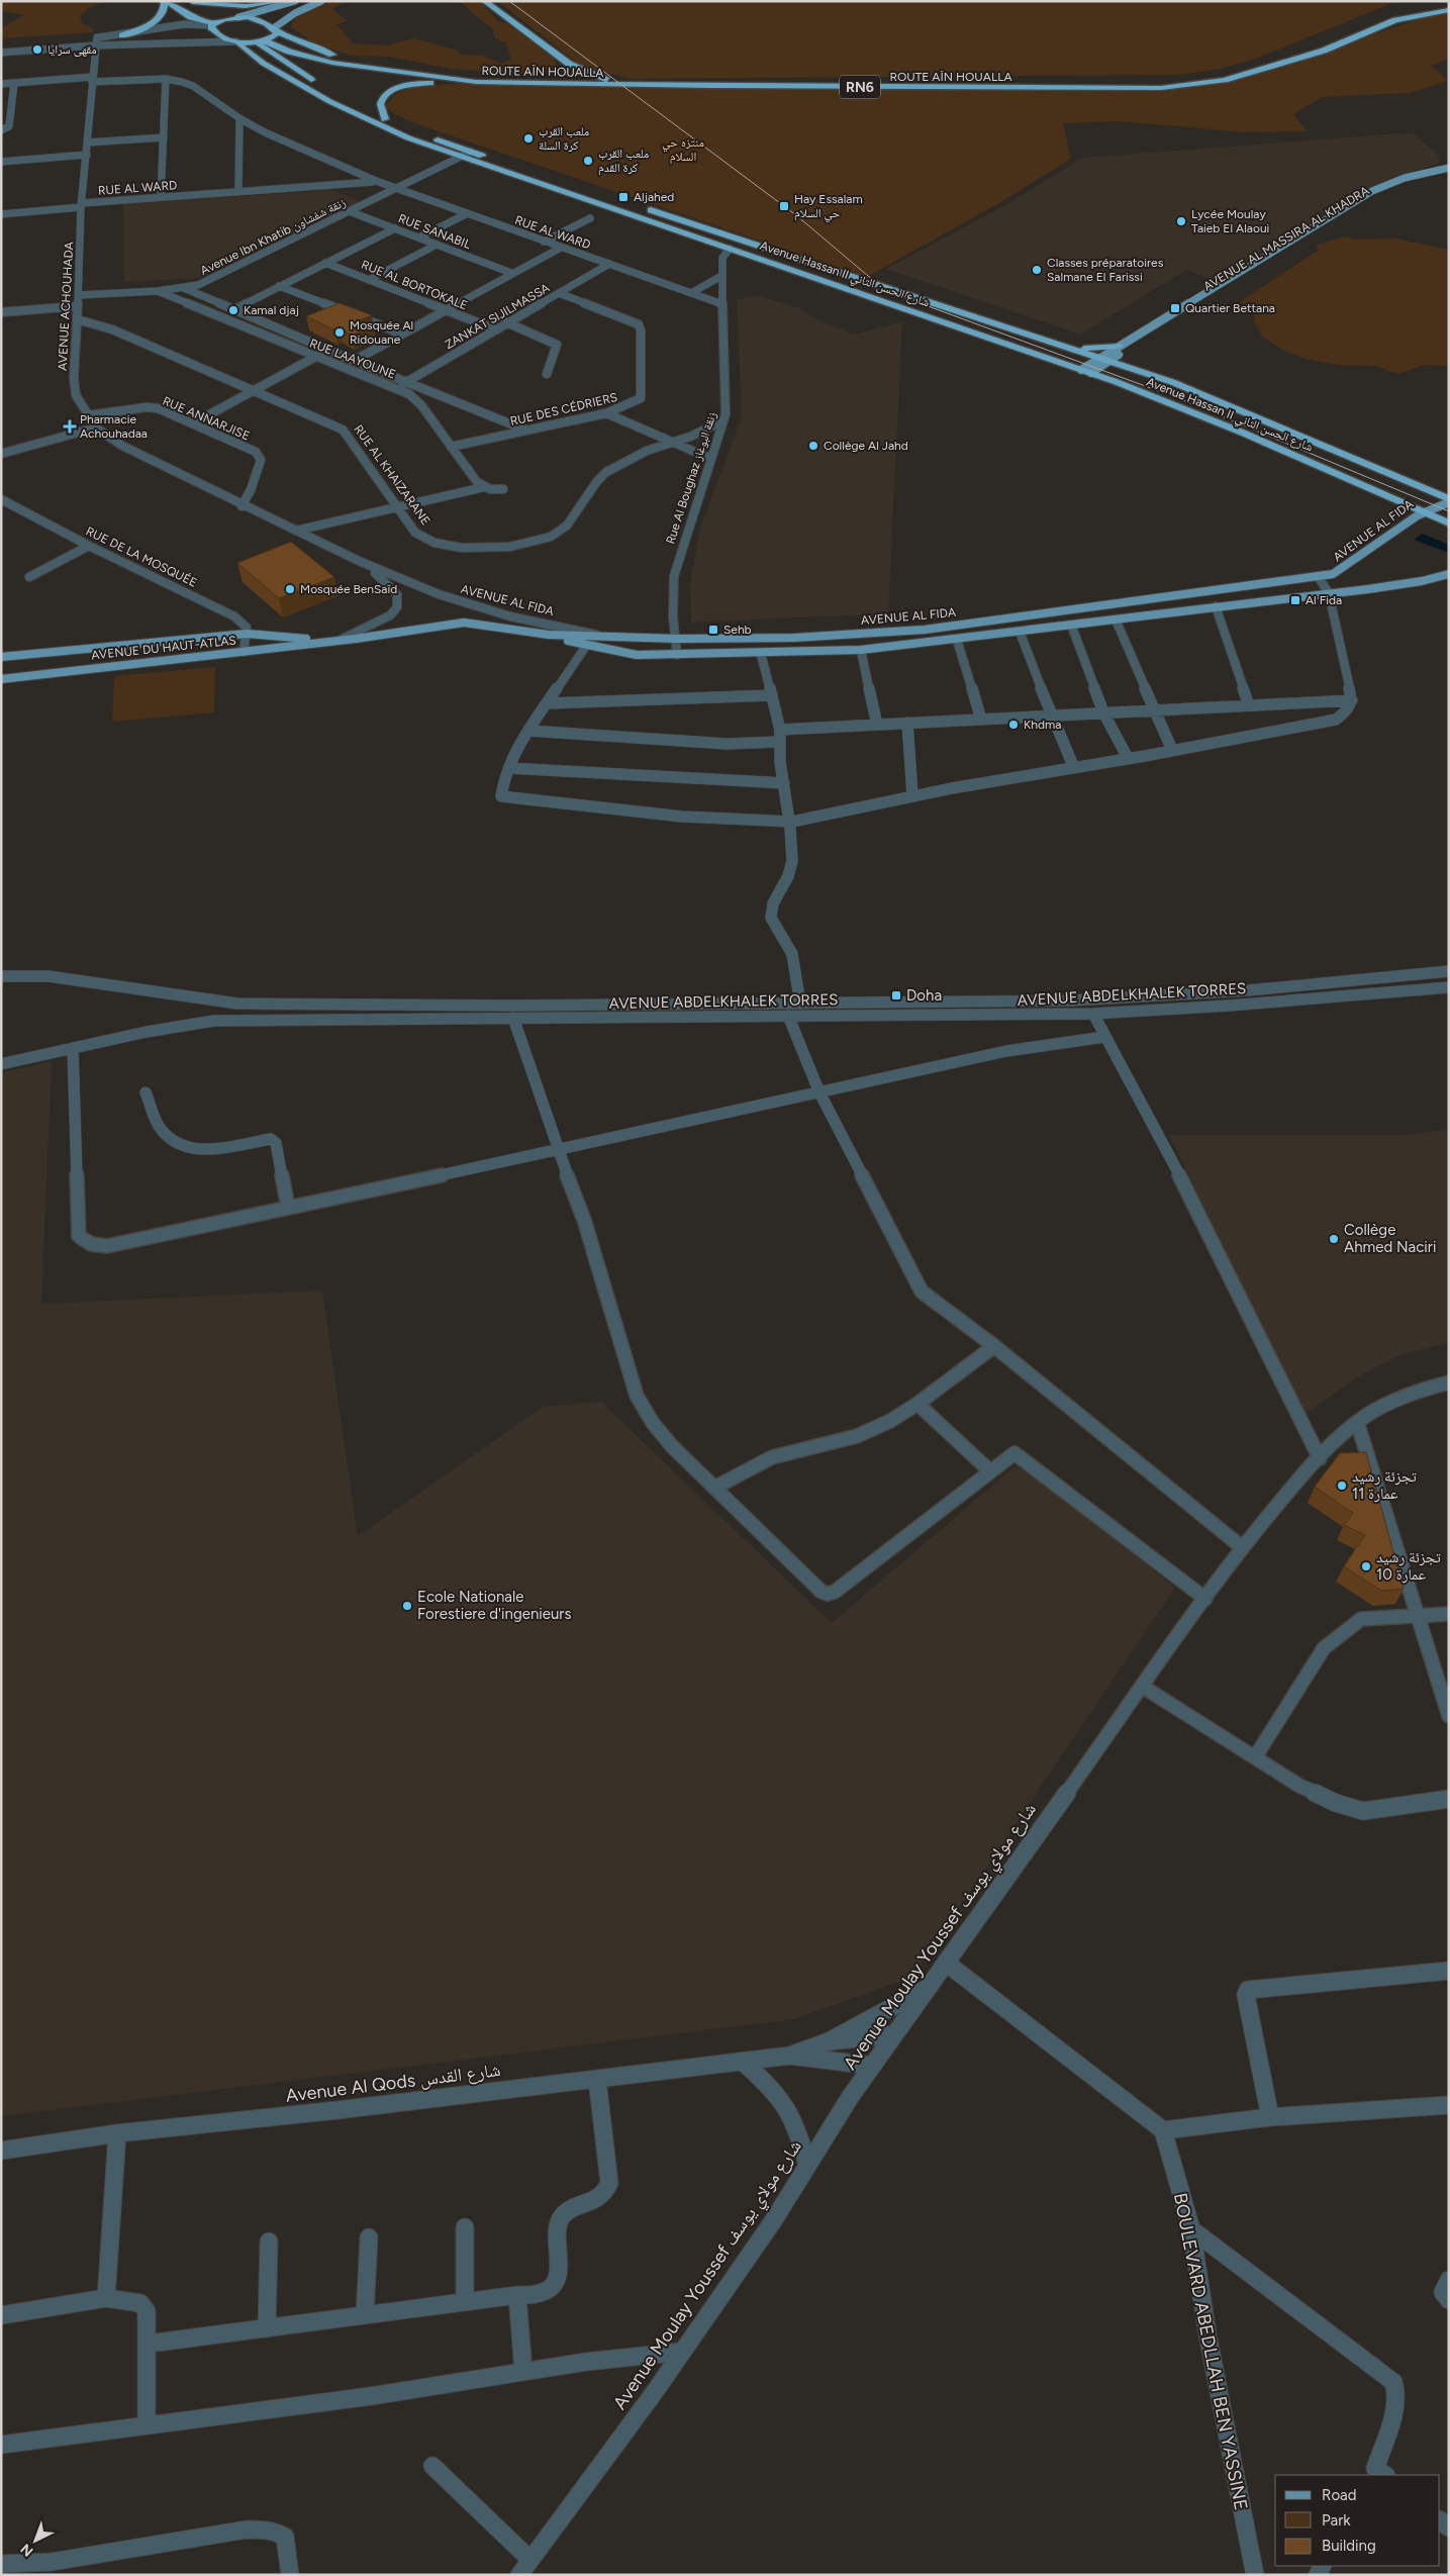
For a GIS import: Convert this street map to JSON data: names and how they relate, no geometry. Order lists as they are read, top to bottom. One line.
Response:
{"streets":{"highway":["ROUTE AÏN HOUALLA","RN6","Avenue Hassan II شارع الحسن الثاني"],"main road":["AVENUE AL MASSIRA AL KHADRA","AVENUE AL FIDA","AVENUE DU HAUT-ATLAS"],"street":["RUE AL WARD","RUE SANABIL","Avenue Ibn Khatib زنقة شفشاون","RUE AL BORTOKALE","AVENUE ACHOUHADA","ZANKAT SIJILMASSA","RUE LAAYOUNE","RUE DES CÉDRIERS","RUE ANNARJISE","RUE AL KHAIZARANE","Rue Al Boughaz زنقة البوغاز","RUE DE LA MOSQUÉE","AVENUE ABDELKHALEK TORRES","Avenue Moulay Youssef شارع مولاي يوسف","Avenue Al Qods شارع القدس","BOULEVARD ABEDLLAH BEN YASSINE"]},"crossings":[["ROUTE AÏN HOUALLA","RN6"],["RN6","Avenue Hassan II شارع الحسن الثاني"],["RUE AL WARD","Avenue Ibn Khatib زنقة شفشاون"],["RUE AL WARD","AVENUE ACHOUHADA"],["RUE AL WARD","ZANKAT SIJILMASSA"],["RUE AL WARD","Rue Al Boughaz زنقة البوغاز"],["RUE SANABIL","Avenue Ibn Khatib زنقة شفشاون"],["Avenue Ibn Khatib زنقة شفشاون","Avenue Hassan II شارع الحسن الثاني"],["Avenue Ibn Khatib زنقة شفشاون","AVENUE ACHOUHADA"],["Avenue Ibn Khatib زنقة شفشاون","RUE LAAYOUNE"],["AVENUE AL MASSIRA AL KHADRA","Avenue Hassan II شارع الحسن الثاني"],["Avenue Hassan II شارع الحسن الثاني","Rue Al Boughaz زنقة البوغاز"],["Avenue Hassan II شارع الحسن الثاني","AVENUE AL FIDA"],["RUE AL BORTOKALE","ZANKAT SIJILMASSA"],["AVENUE ACHOUHADA","RUE ANNARJISE"],["AVENUE ACHOUHADA","RUE AL KHAIZARANE"],["AVENUE ACHOUHADA","AVENUE AL FIDA"],["AVENUE ACHOUHADA","AVENUE DU HAUT-ATLAS"],["ZANKAT SIJILMASSA","RUE LAAYOUNE"],["ZANKAT SIJILMASSA","RUE DES CÉDRIERS"],["RUE LAAYOUNE","RUE DES CÉDRIERS"],["RUE AL KHAIZARANE","Rue Al Boughaz زنقة البوغاز"],["Rue Al Boughaz زنقة البوغاز","AVENUE AL FIDA"],["AVENUE AL FIDA","AVENUE DU HAUT-ATLAS"],["RUE DE LA MOSQUÉE","AVENUE DU HAUT-ATLAS"],["Avenue Moulay Youssef شارع مولاي يوسف","Avenue Al Qods شارع القدس"]],"parks":["منتزه حي السلام"],"places":{"other":["مقهى سرايا","ملعب القرب كرة السلة","ملعب القرب كرة القدم","Lycée Moulay Taieb El Alaoui","Classes préparatoires Salmane El Farissi","Kamal djaj","Mosquée Al Ridouane","Collège Al Jahd","Mosquée BenSaïd","Khdma","Collège Ahmed Naciri","تجزئة رشيد عمارة 11","تجزئة رشيد عمارة 10","Ecole Nationale Forestiere d'ingenieurs"],"transit":["Aljahed","Hay Essalam حي السلام","Quartier Bettana","Al Fida","Sehb","Doha"],"health":["Pharmacie Achouhadaa"]},"legend":["Road","Park","Building"],"north":"bottom left"}
